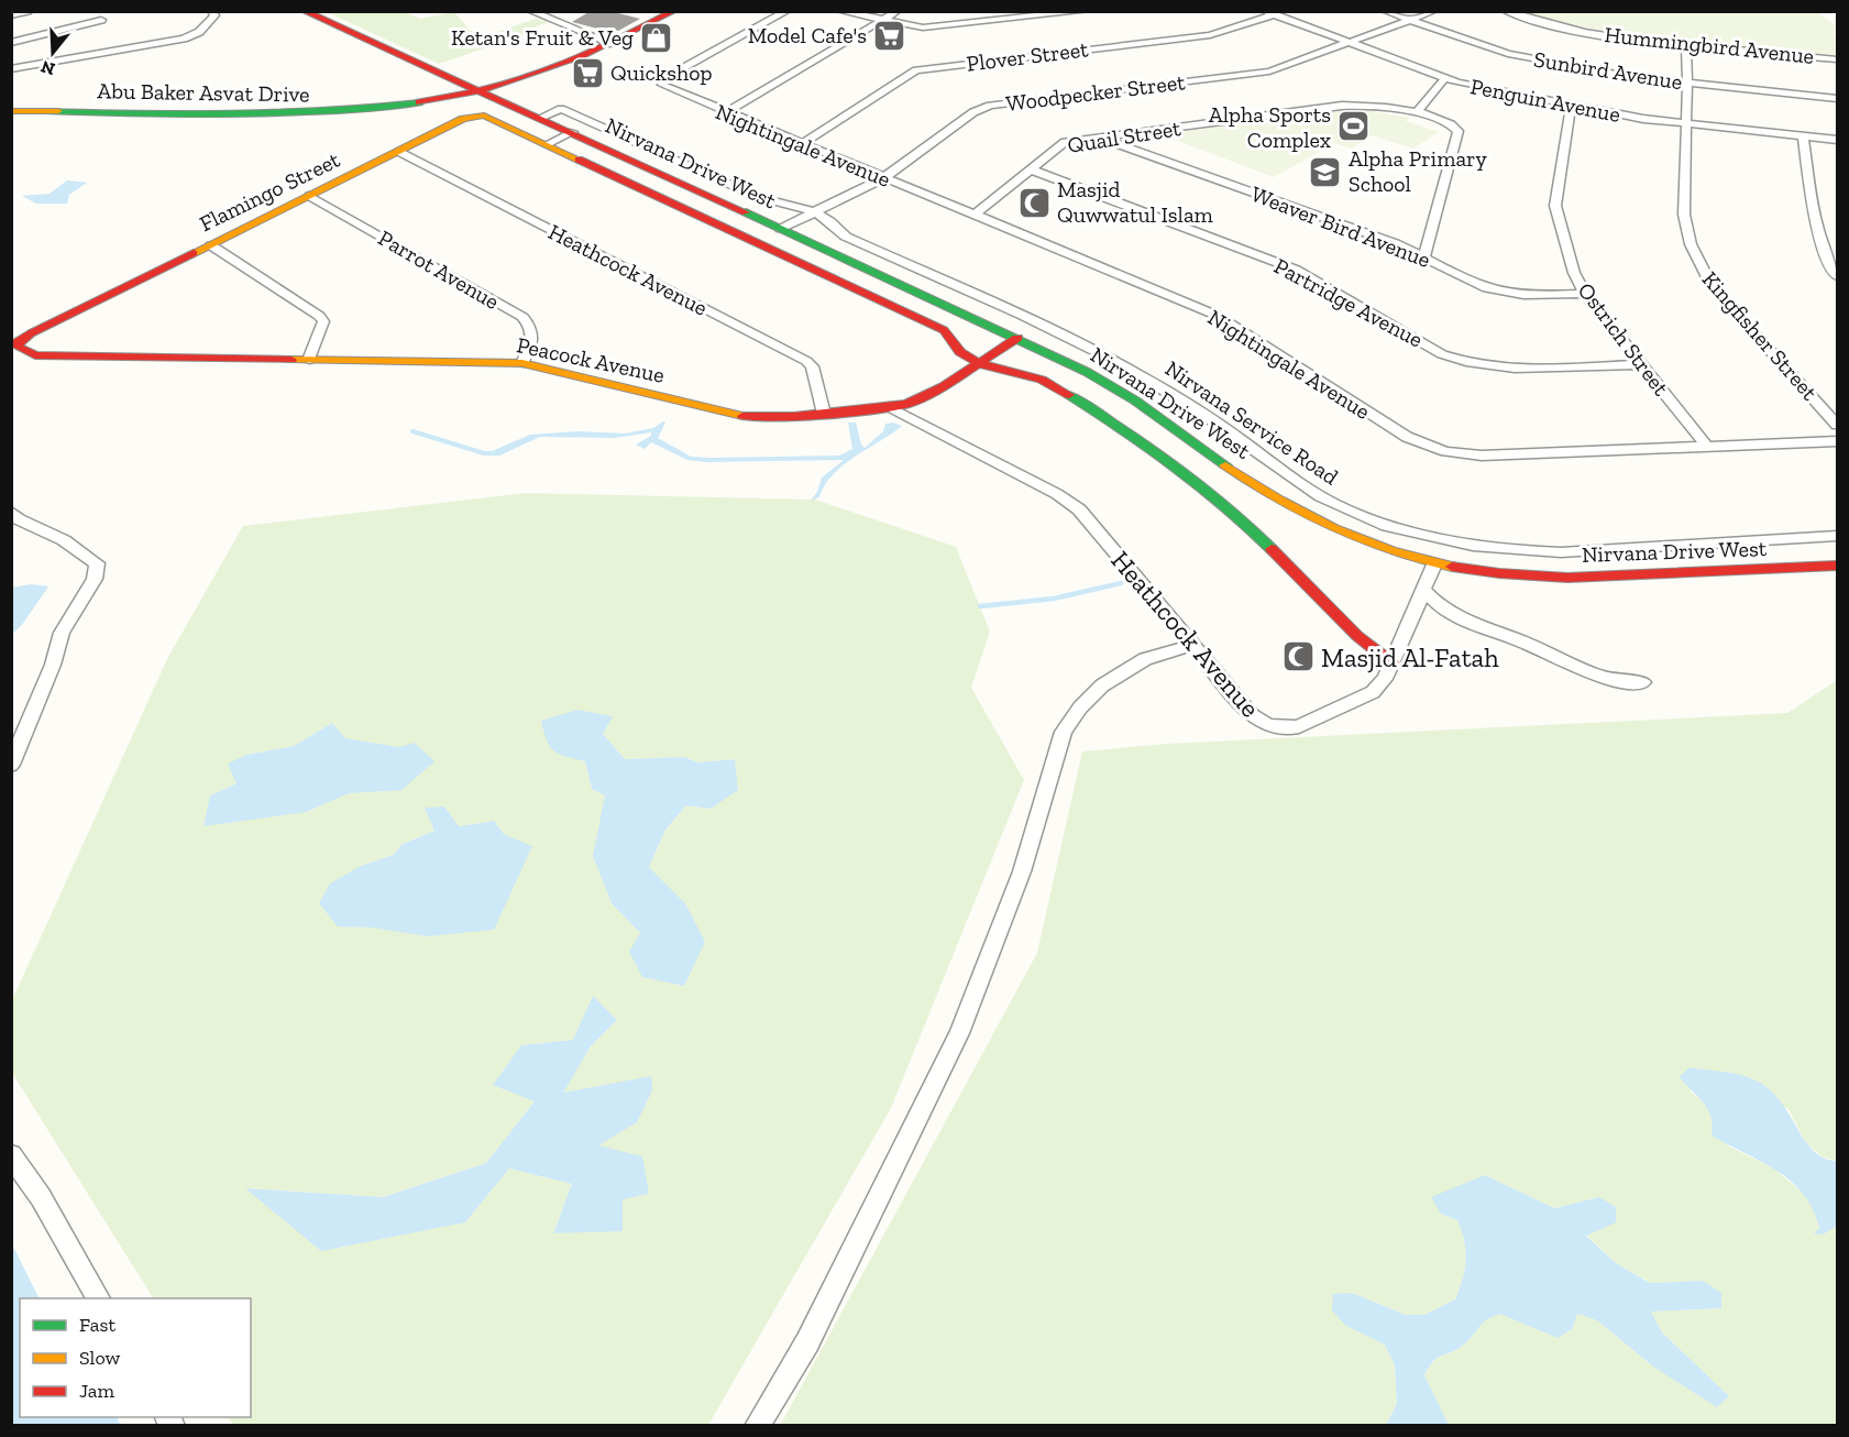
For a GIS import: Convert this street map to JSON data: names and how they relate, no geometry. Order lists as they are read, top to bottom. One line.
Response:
{"streets":{"main road":["Abu Baker Asvat Drive","Nirvana Drive West","Flamingo Street","Peacock Avenue"],"street":["Hummingbird Avenue","Plover Street","Sunbird Avenue","Woodpecker Street","Penguin Avenue","Quail Street","Nightingale Avenue","Weaver Bird Avenue","Parrot Avenue","Heathcock Avenue","Partridge Avenue","Kingfisher Street","Ostrich Street","Nirvana Service Road"]},"crossings":[["Hummingbird Avenue","Kingfisher Street"],["Plover Street","Penguin Avenue"],["Plover Street","Nightingale Avenue"],["Sunbird Avenue","Woodpecker Street"],["Sunbird Avenue","Kingfisher Street"],["Abu Baker Asvat Drive","Nirvana Drive West"],["Woodpecker Street","Penguin Avenue"],["Woodpecker Street","Nightingale Avenue"],["Woodpecker Street","Nirvana Drive West"],["Woodpecker Street","Nirvana Service Road"],["Penguin Avenue","Kingfisher Street"],["Penguin Avenue","Ostrich Street"],["Quail Street","Nightingale Avenue"],["Quail Street","Weaver Bird Avenue"],["Quail Street","Partridge Avenue"],["Nightingale Avenue","Ostrich Street"],["Nirvana Drive West","Heathcock Avenue"],["Nirvana Drive West","Peacock Avenue"],["Nirvana Drive West","Nirvana Service Road"],["Flamingo Street","Parrot Avenue"],["Flamingo Street","Heathcock Avenue"],["Flamingo Street","Peacock Avenue"],["Weaver Bird Avenue","Ostrich Street"],["Parrot Avenue","Peacock Avenue"],["Heathcock Avenue","Peacock Avenue"],["Partridge Avenue","Ostrich Street"]],"places":{"supermarket":["Model Cafe's","Quickshop"],"shop":["Ketan's Fruit & Veg"],"sports":["Alpha Sports Complex"],"school or university":["Alpha Primary School"],"mosque":["Masjid Quwwatul Islam","Masjid Al-Fatah"]},"legend":["Fast","Slow","Jam"],"north":"bottom"}
